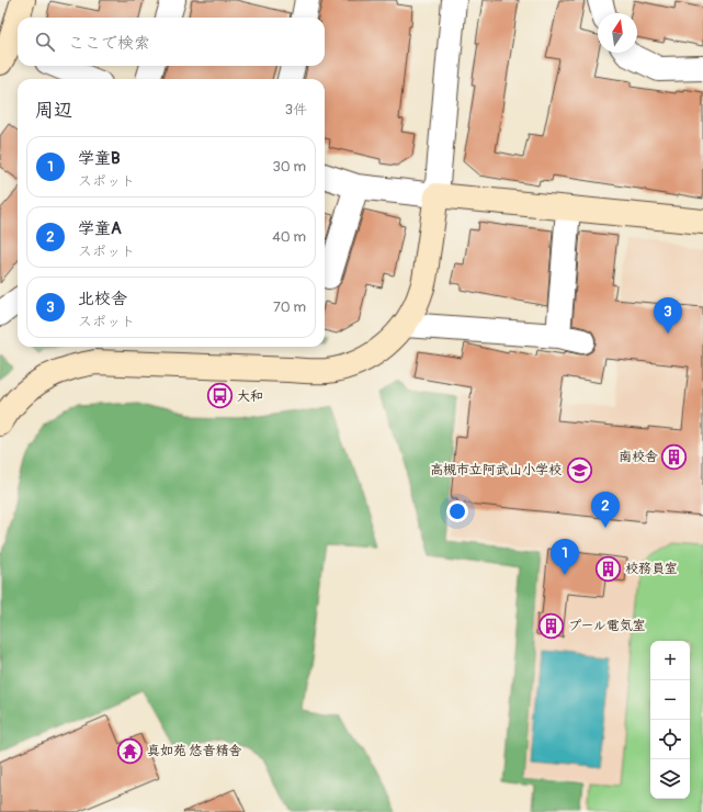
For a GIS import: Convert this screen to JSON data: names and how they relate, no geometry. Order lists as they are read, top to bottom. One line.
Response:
{"places":{"bus stop":["大和"],"building":["南校舎","校務員室","プール電気室"],"school or university":["高槻市立阿武山小学校"],"temple":["真如苑 悠音精舎"]},"north":"top","page":{"search":"ここで検索","heading":["周辺","3件"],"list":[{"mark":"1","name":"学童B","note":"スポット","value":"30 m"},{"mark":"2","name":"学童A","note":"スポット","value":"40 m"},{"mark":"3","name":"北校舎","note":"スポット","value":"70 m"}],"pins":["3","2","1"],"map_buttons":["+","−"]}}
